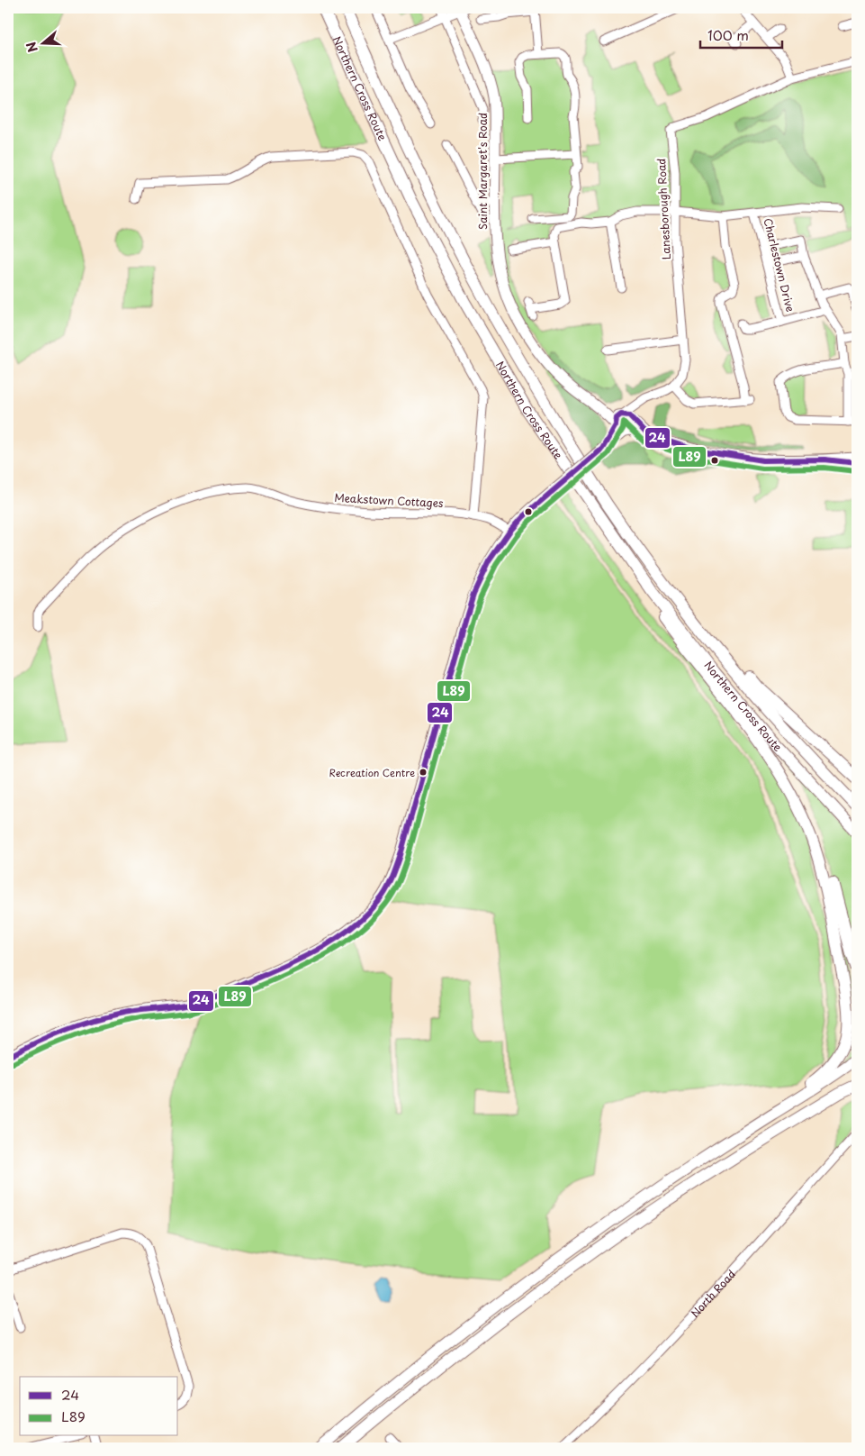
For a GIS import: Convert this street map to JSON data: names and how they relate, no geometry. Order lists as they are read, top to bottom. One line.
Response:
{"streets":{"highway":["Northern Cross Route"],"main road":["Saint Margaret's Road"],"street":["Lanesborough Road","Charlestown Drive","Meakstown Cottages","North Road"]},"places":["Recreation Centre"],"lines":["transit line 24","transit line L89"],"legend":["24","L89"],"scale_bar":"100 m","north":"left"}
